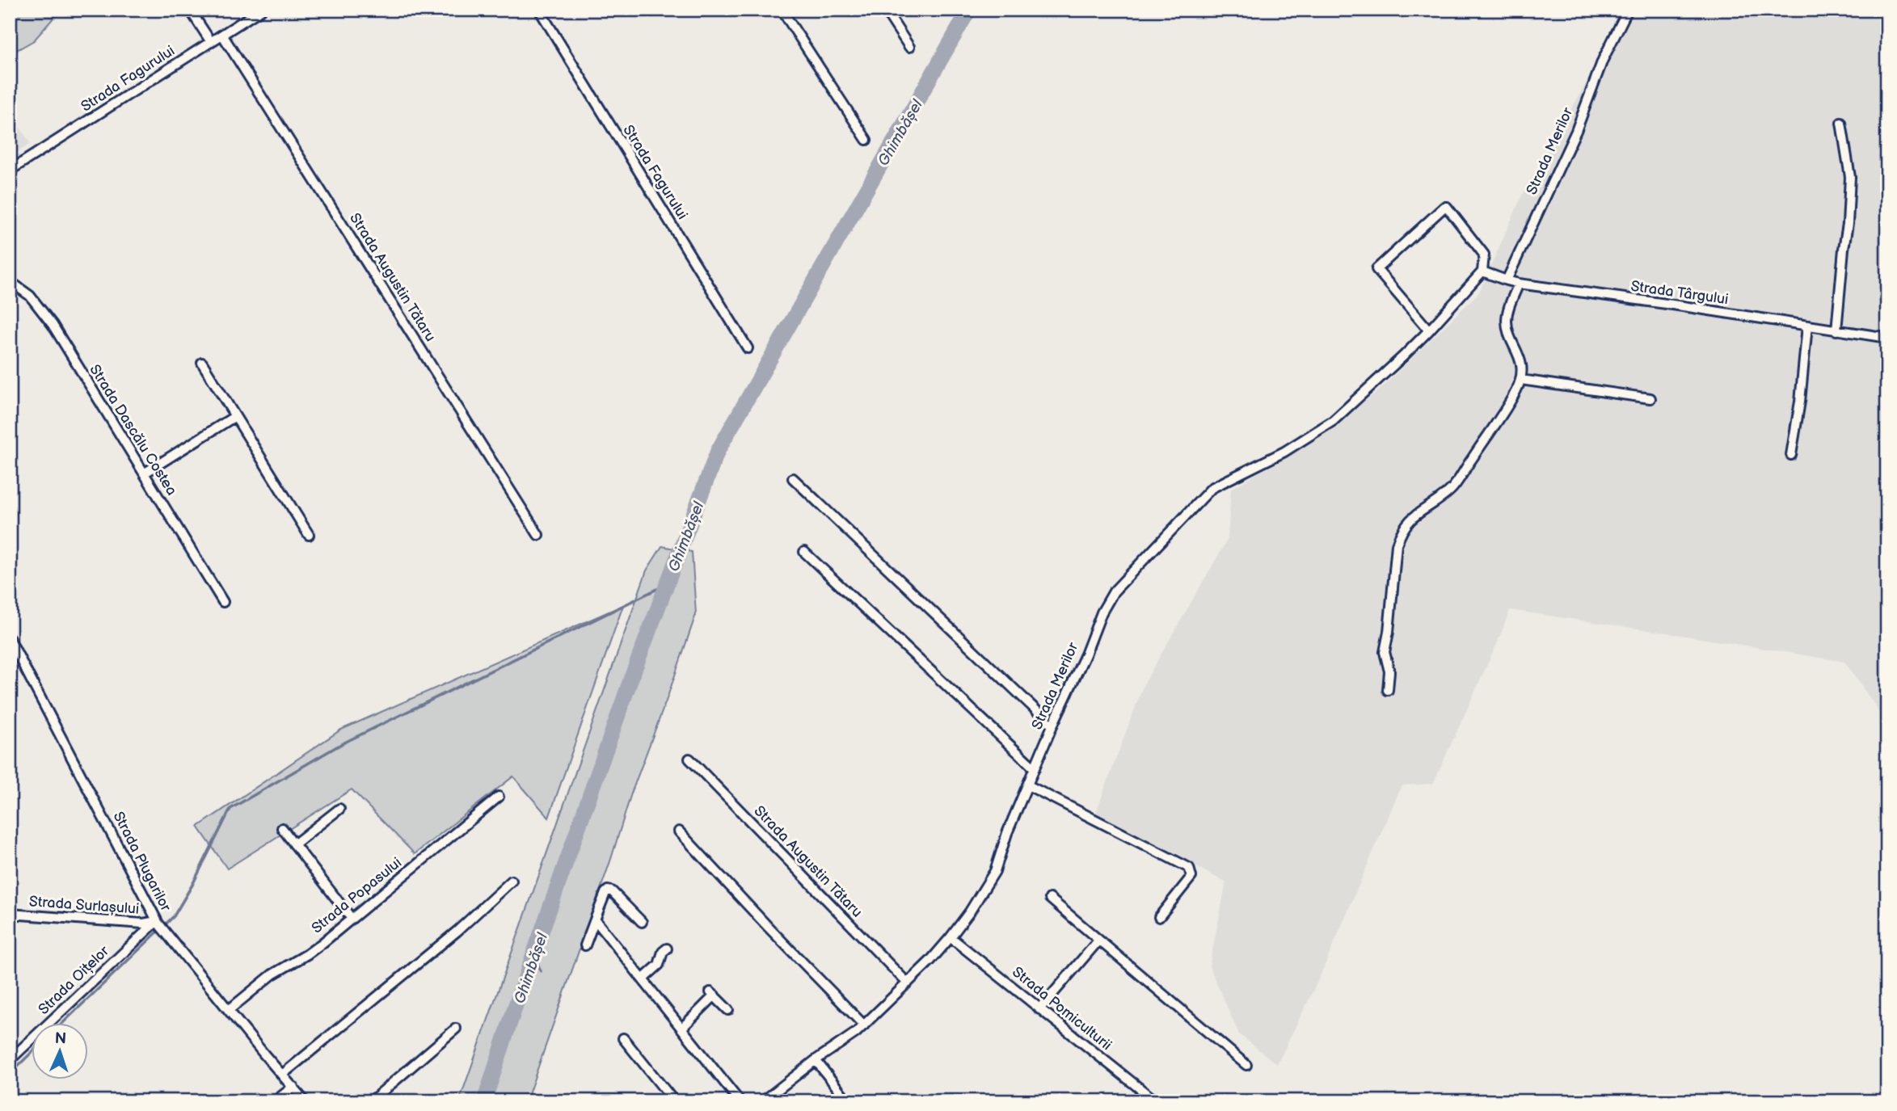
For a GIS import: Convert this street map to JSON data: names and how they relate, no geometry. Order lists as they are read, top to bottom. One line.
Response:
{"streets":{"street":["Strada Fagurului","Strada Merilor","Strada Augustin Tătaru","Strada Târgului","Strada Dascălu Costea","Strada Plugarilor","Strada Popasului","Strada Surlașului","Strada Oițelor","Strada Pomiculturii"]},"crossings":[["Strada Fagurului","Strada Augustin Tătaru"],["Strada Merilor","Strada Augustin Tătaru"],["Strada Merilor","Strada Târgului"],["Strada Merilor","Strada Pomiculturii"],["Strada Plugarilor","Strada Popasului"],["Strada Plugarilor","Strada Surlașului"],["Strada Plugarilor","Strada Oițelor"],["Strada Surlașului","Strada Oițelor"]],"water":["Ghimbășel"],"north":"top"}
